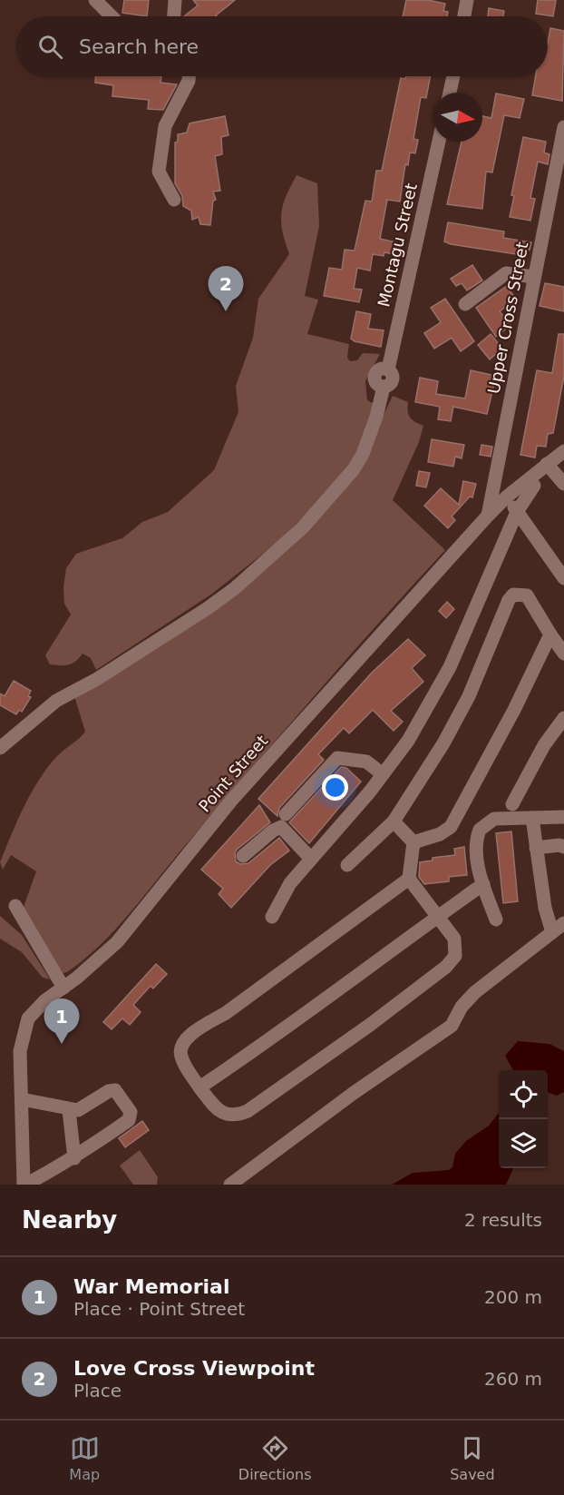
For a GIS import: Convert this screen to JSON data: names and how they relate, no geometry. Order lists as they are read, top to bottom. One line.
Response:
{"streets":{"street":["Montagu Street","Upper Cross Street","Point Street"]},"crossings":[["Upper Cross Street","Point Street"]],"north":"right","page":{"search":"Search here","pins":["2","1"],"heading":["Nearby","2 results"],"list":[{"mark":"1","name":"War Memorial","note":"Place · Point Street","value":"200 m"},{"mark":"2","name":"Love Cross Viewpoint","note":"Place","value":"260 m"}],"nav":["Map","Directions","Saved"]}}
